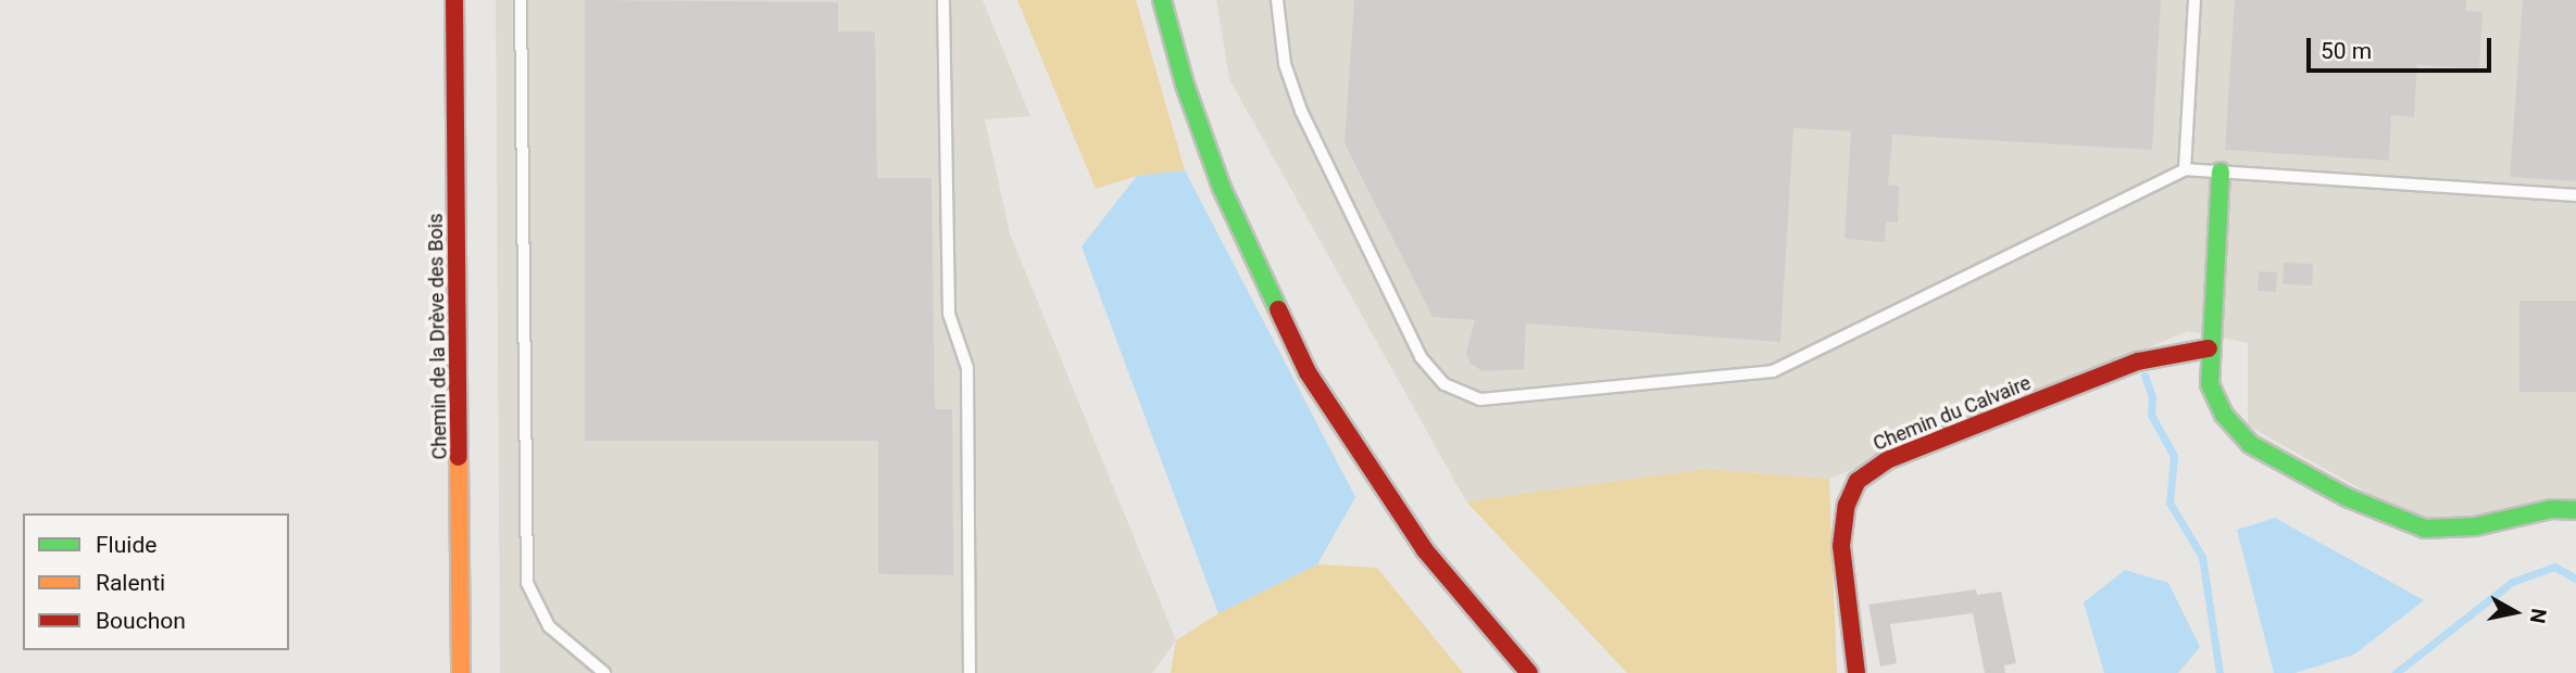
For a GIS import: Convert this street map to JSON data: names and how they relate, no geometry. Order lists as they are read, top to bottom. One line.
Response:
{"streets":{"street":["Chemin de la Drève des Bois","Chemin du Calvaire"]},"legend":["Fluide","Ralenti","Bouchon"],"scale_bar":"50 m","north":"right"}
